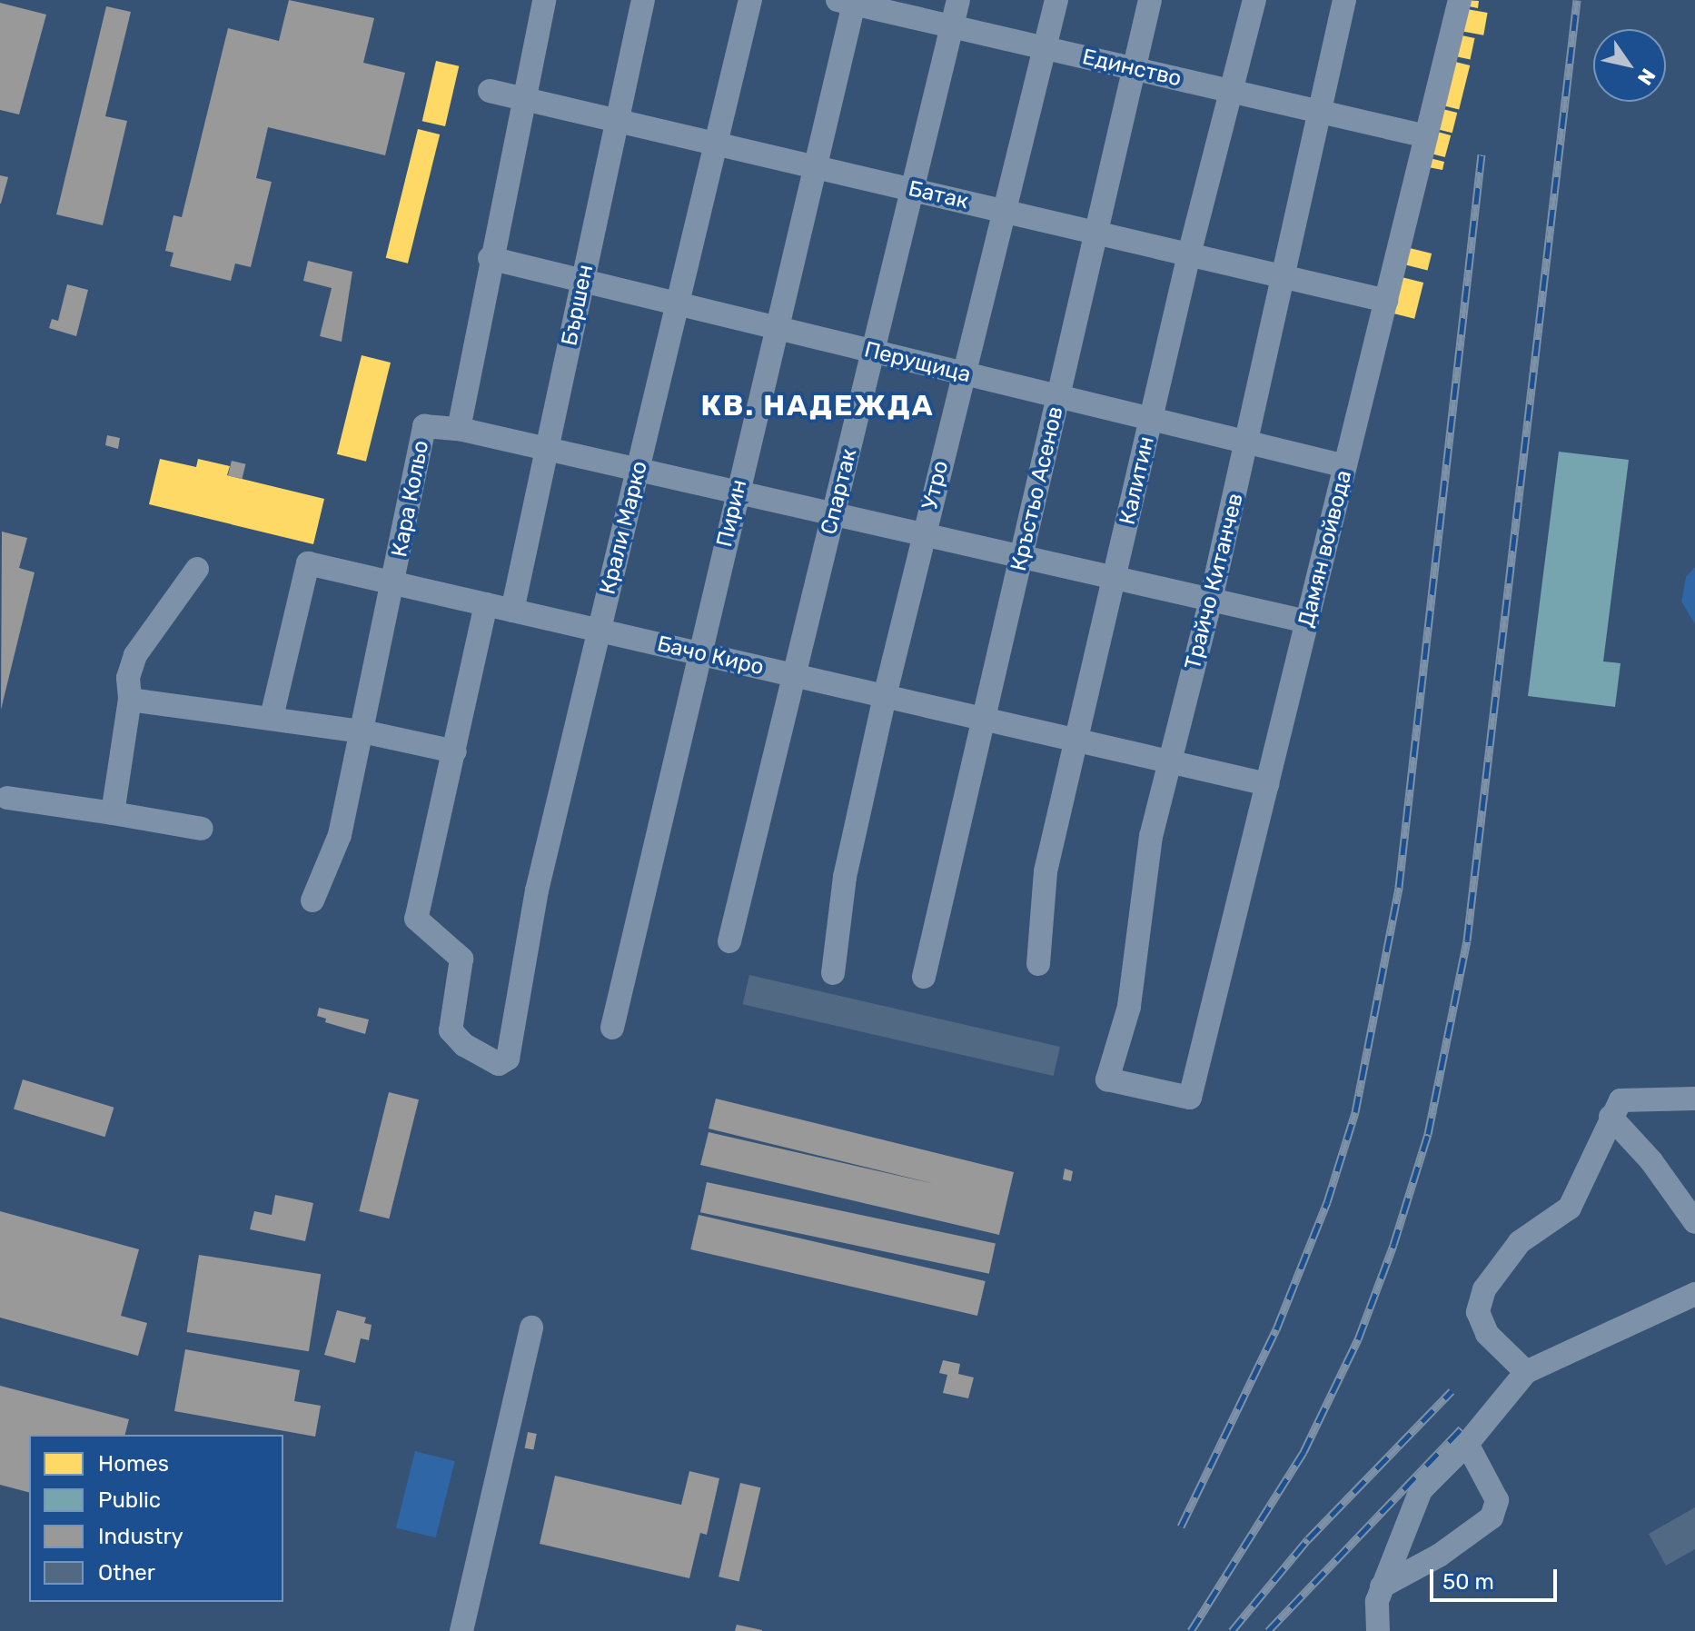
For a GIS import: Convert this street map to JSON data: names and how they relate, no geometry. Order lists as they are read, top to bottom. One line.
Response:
{"streets":{"street":["Единство","Батак","Бършен","Перущица","Калитин","Утро","Кръстьо Асенов","Спартак","Кара Кольо","Пирин","Крали Марко","Дамян войвода","Трайчо Китанчев","Бачо Киро"]},"crossings":[["Единство","Калитин"],["Единство","Утро"],["Единство","Кръстьо Асенов"],["Единство","Спартак"],["Единство","Пирин"],["Единство","Дамян войвода"],["Единство","Трайчо Китанчев"],["Батак","Бършен"],["Батак","Калитин"],["Батак","Утро"],["Батак","Кръстьо Асенов"],["Батак","Спартак"],["Батак","Кара Кольо"],["Батак","Пирин"],["Батак","Крали Марко"],["Батак","Дамян войвода"],["Батак","Трайчо Китанчев"],["Бършен","Перущица"],["Бършен","Бачо Киро"],["Перущица","Калитин"],["Перущица","Утро"],["Перущица","Кръстьо Асенов"],["Перущица","Спартак"],["Перущица","Кара Кольо"],["Перущица","Пирин"],["Перущица","Крали Марко"],["Перущица","Дамян войвода"],["Перущица","Трайчо Китанчев"],["Калитин","Бачо Киро"],["Утро","Бачо Киро"],["Кръстьо Асенов","Бачо Киро"],["Спартак","Бачо Киро"],["Кара Кольо","Бачо Киро"],["Пирин","Бачо Киро"],["Крали Марко","Бачо Киро"],["Дамян войвода","Трайчо Китанчев"],["Дамян войвода","Бачо Киро"],["Трайчо Китанчев","Бачо Киро"]],"districts":["КВ. НАДЕЖДА"],"legend":["Homes","Public","Industry","Other"],"scale_bar":"50 m","north":"bottom right"}
